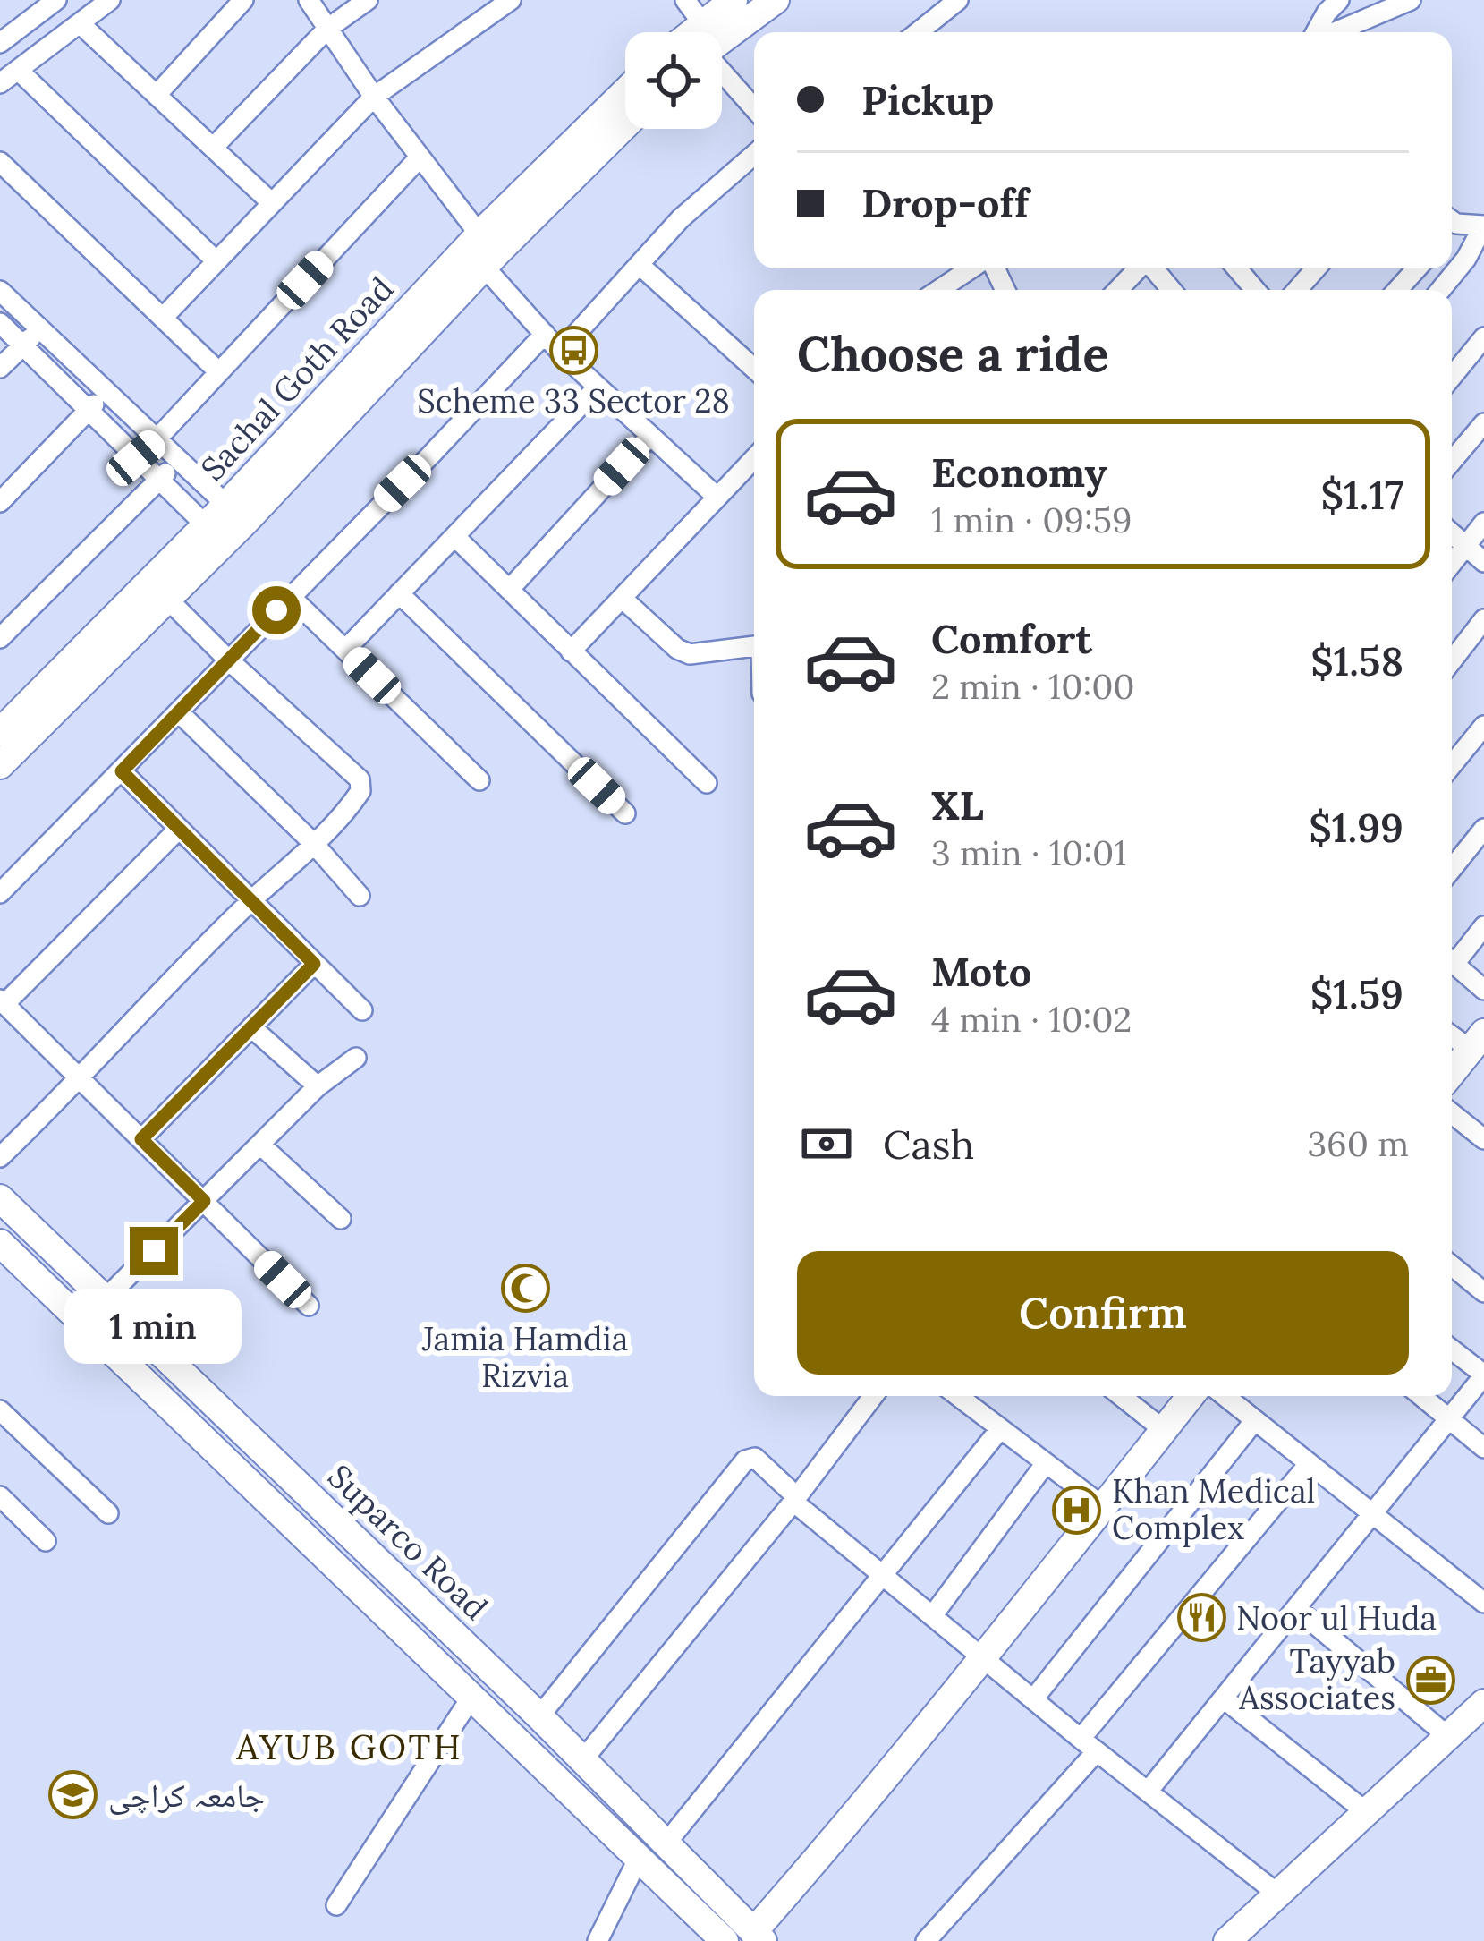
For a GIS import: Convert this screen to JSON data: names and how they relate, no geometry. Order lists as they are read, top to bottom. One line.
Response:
{"streets":{"street":["Sachal Goth Road","Suparco Road"]},"districts":["AYUB GOTH"],"places":{"bus stop":["Scheme 33 Sector 28"],"mosque":["Jamia Hamdia Rizvia"],"hospital":["Khan Medical Complex"],"restaurant":["Noor ul Huda"],"office":["Tayyab Associates"],"school or university":["جامعہ کراچی"]},"page":{"banner":["Pickup","Drop-off"],"heading":"Choose a ride","list":[{"name":"Economy","note":"1 min · 09:59","value":"$1.17"},{"name":"Comfort","note":"2 min · 10:00","value":"$1.58"},{"name":"XL","note":"3 min · 10:01","value":"$1.99"},{"name":"Moto","note":"4 min · 10:02","value":"$1.59"}],"pay":["Cash","360 m"],"buttons":"Confirm","bubble":"1 min"}}
